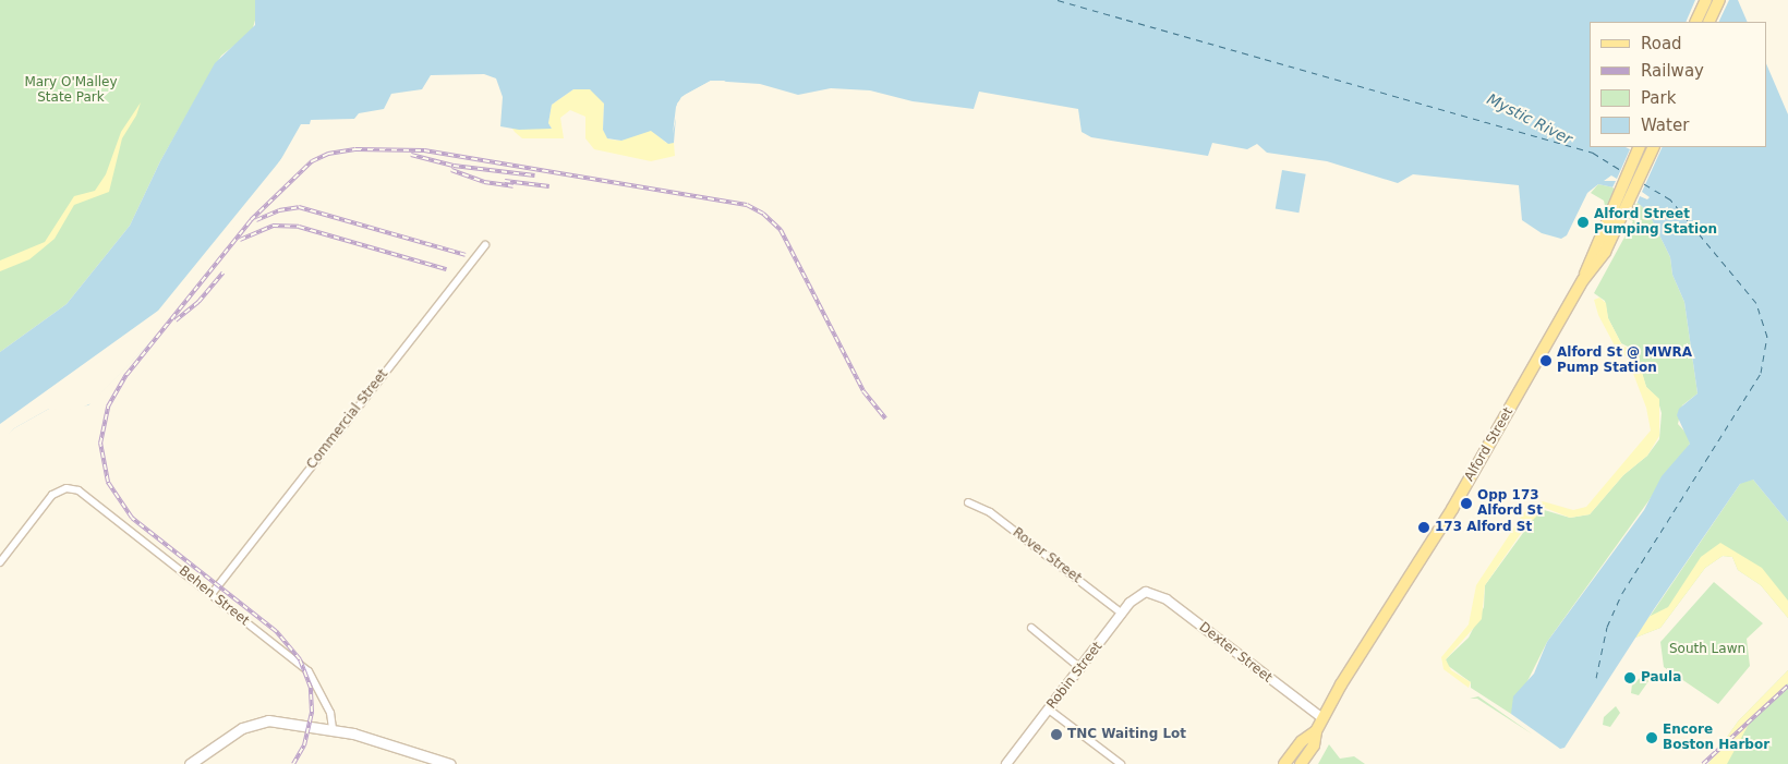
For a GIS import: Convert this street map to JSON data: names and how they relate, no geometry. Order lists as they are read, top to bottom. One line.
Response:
{"streets":{"main road":["Alford Street"],"street":["Commercial Street","Rover Street","Behen Street","Dexter Street","Robin Street"]},"crossings":[["Commercial Street","Behen Street"],["Alford Street","Dexter Street"],["Rover Street","Robin Street"],["Dexter Street","Robin Street"]],"water":["Mystic River"],"parks":["Mary O'Malley State Park","South Lawn"],"places":["Alford Street Pumping Station","Alford St @ MWRA Pump Station","Opp 173 Alford St","173 Alford St","Paula","TNC Waiting Lot","Encore Boston Harbor"],"legend":["Road","Railway","Park","Water"]}
